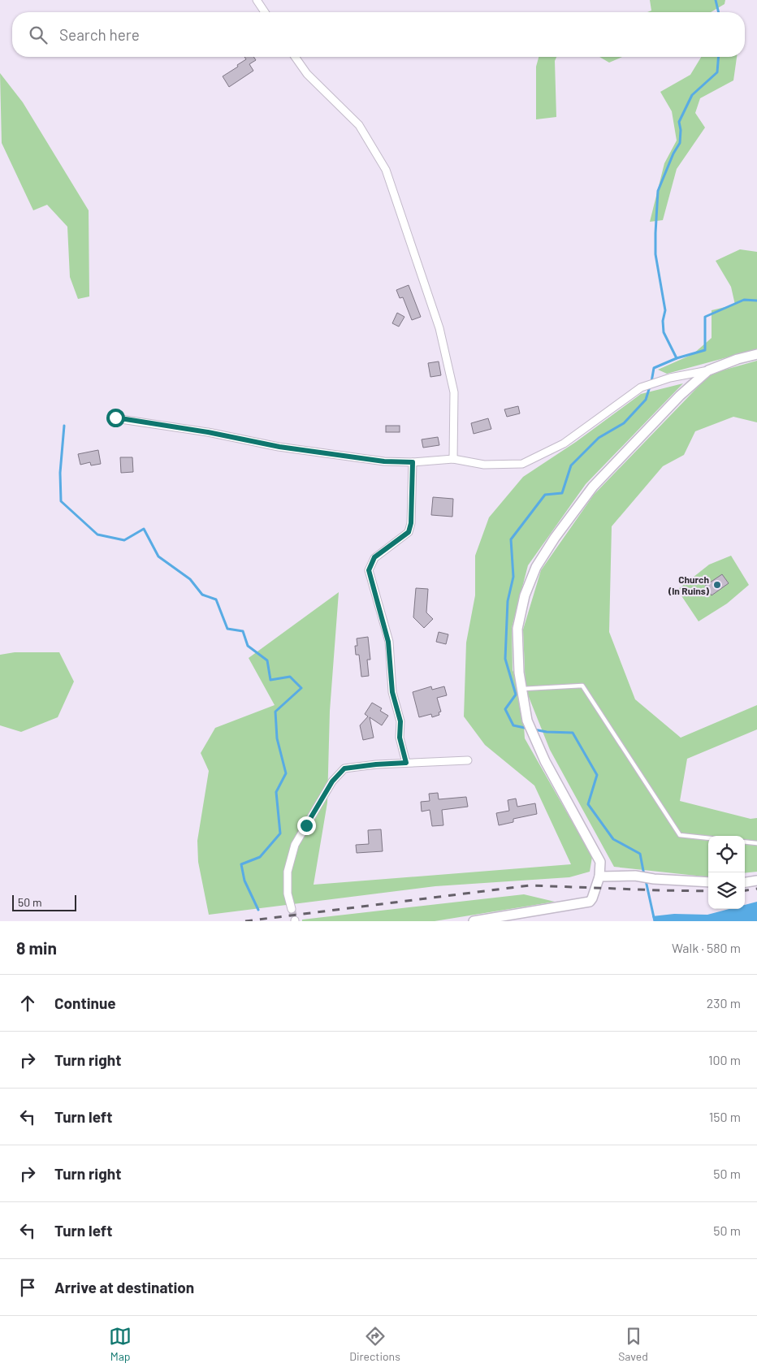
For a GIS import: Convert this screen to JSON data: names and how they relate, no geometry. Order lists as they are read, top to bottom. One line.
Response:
{"places":["Church (In Ruins)"],"scale_bar":"50 m","page":{"search":"Search here","scale":"50 m","heading":["8 min","Walk · 580 m"],"list":[["Continue","230 m"],["Turn right","100 m"],["Turn left","150 m"],["Turn right","50 m"],["Turn left","50 m"],"Arrive at destination"],"nav":["Map","Directions","Saved"]}}
